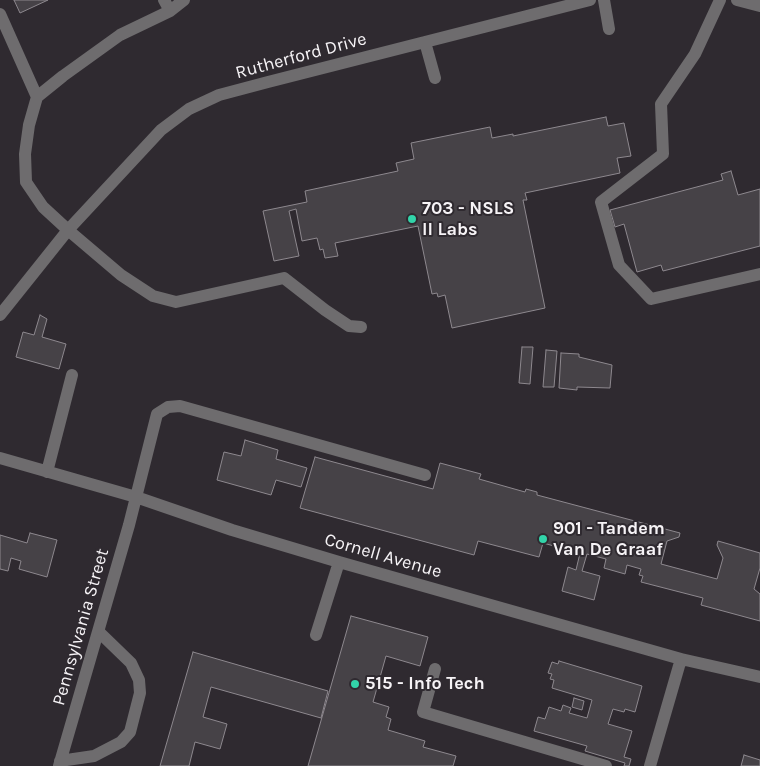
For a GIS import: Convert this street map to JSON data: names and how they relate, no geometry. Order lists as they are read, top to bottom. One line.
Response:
{"streets":{"street":["Rutherford Drive","Cornell Avenue","Pennsylvania Street"]},"crossings":[["Cornell Avenue","Pennsylvania Street"]],"places":["703 - NSLS II Labs","901 - Tandem Van De Graaf","515 - Info Tech"]}
